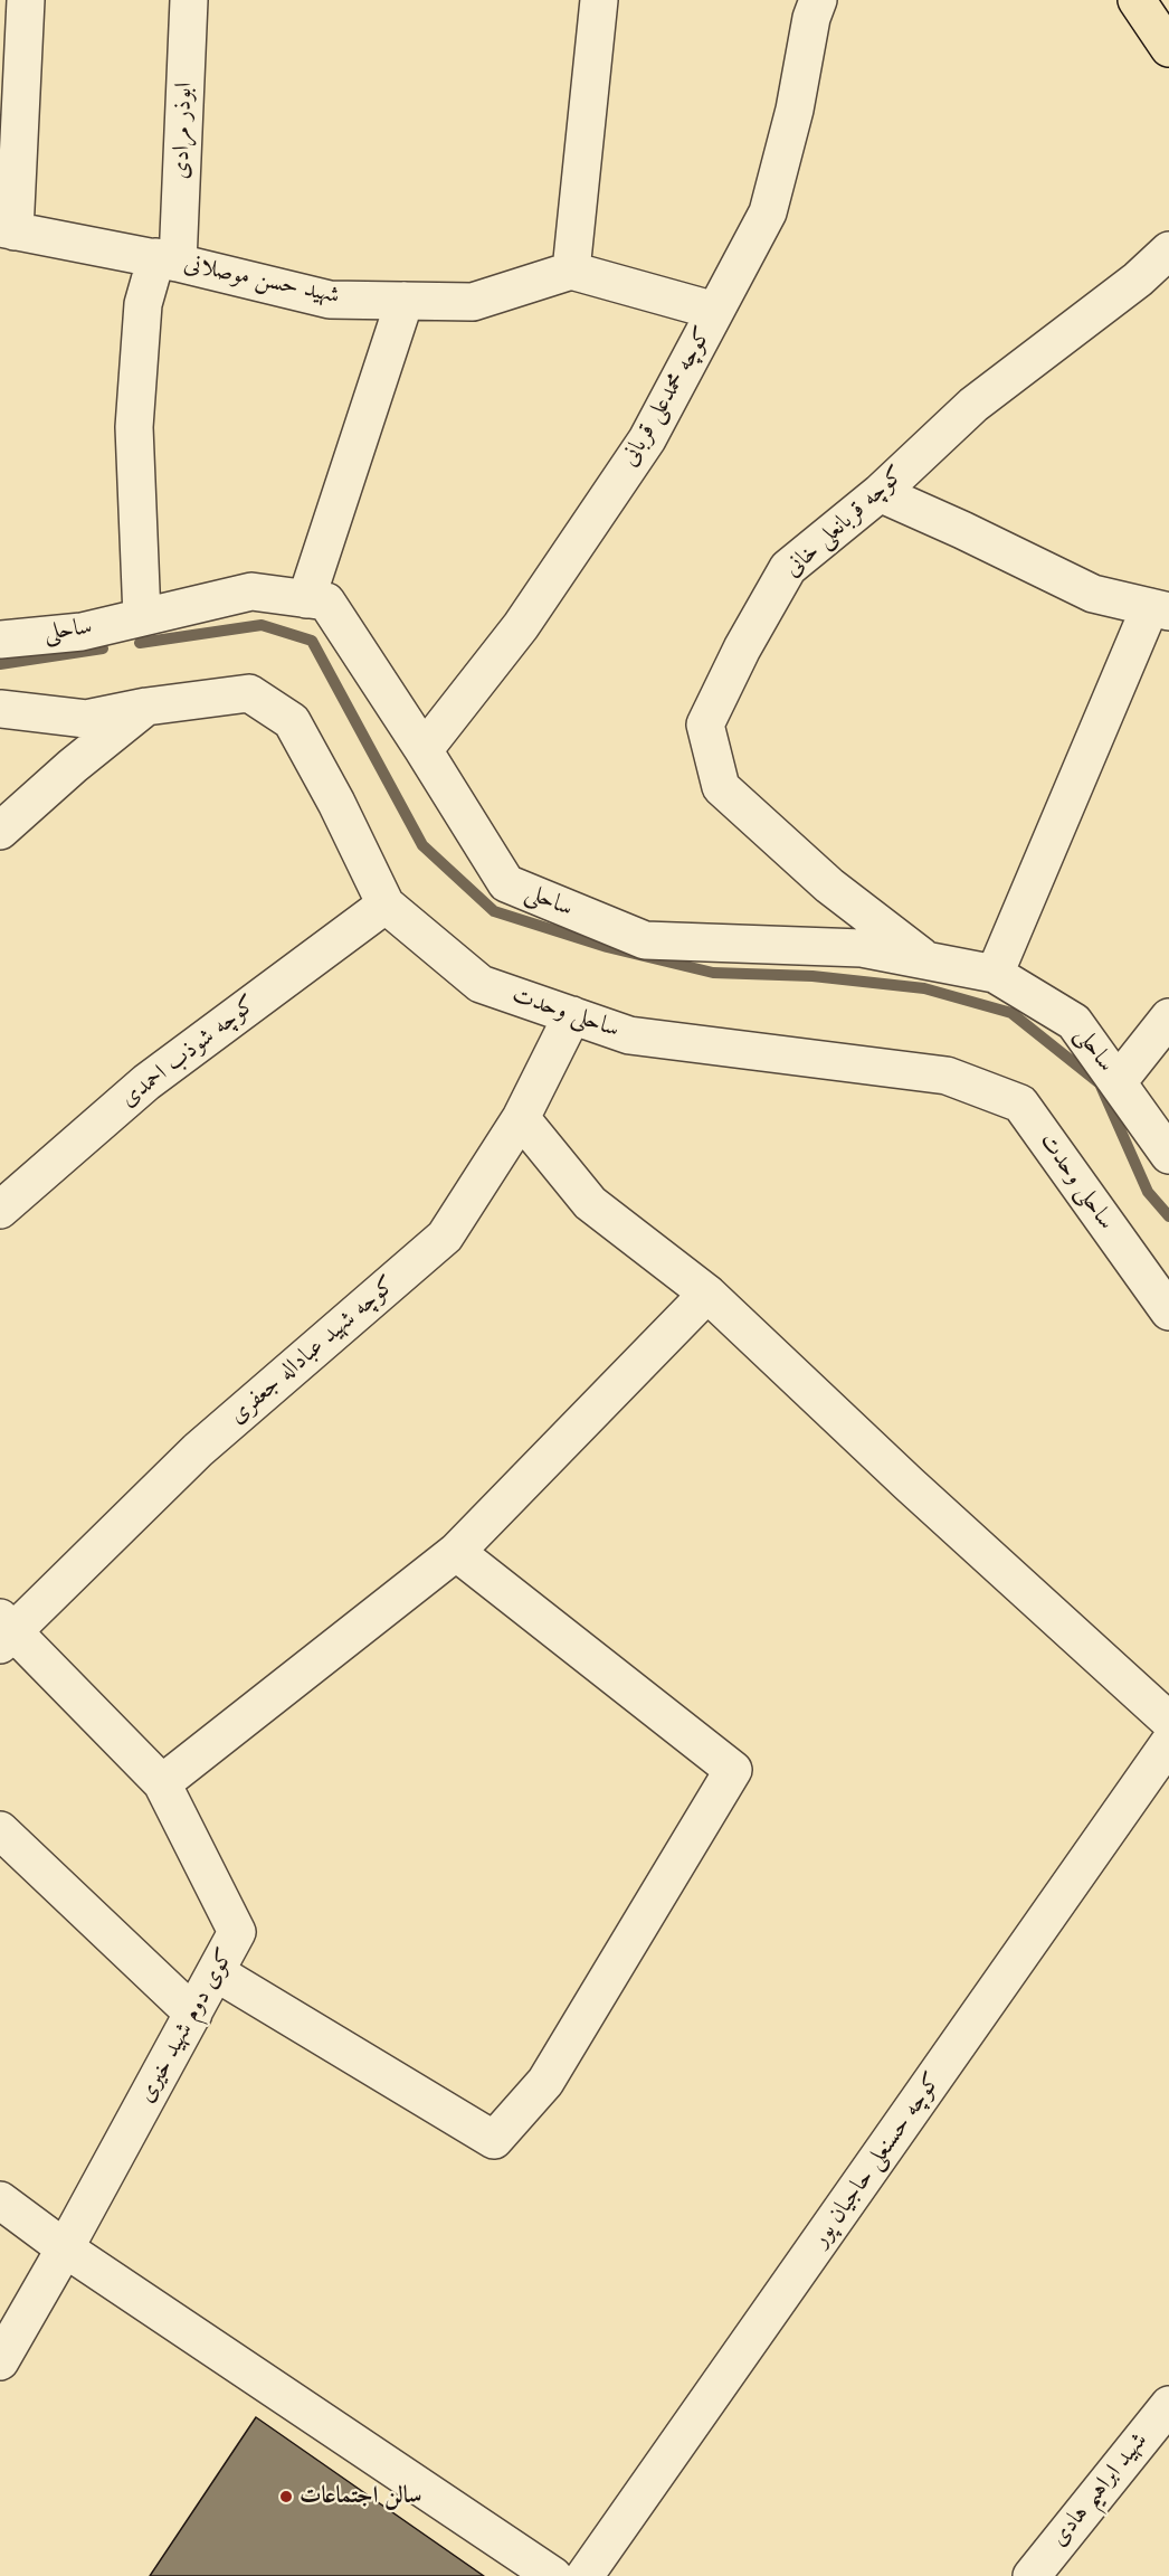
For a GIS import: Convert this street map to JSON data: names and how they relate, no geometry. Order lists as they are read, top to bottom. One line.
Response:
{"streets":{"street":["ابوذر مرادی","شهید حسن موصلانی","کوچه محمدعلی قربانی","کوچه قربانعلی خانی","ساحلی","ساحلی وحدت","کوچه شوذب احمدی","کوچه شهید عباداله جعفری","کوی دوم شهید خیری","کوچه حسنعلی حاجیان پور","شهید ابراهیم هادی"]},"crossings":[["ابوذر مرادی","شهید حسن موصلانی"],["ابوذر مرادی","ساحلی"],["کوچه محمدعلی قربانی","ساحلی"],["کوچه قربانعلی خانی","ساحلی"],["ساحلی وحدت","کوچه شوذب احمدی"],["ساحلی وحدت","کوچه شهید عباداله جعفری"],["کوچه شهید عباداله جعفری","کوی دوم شهید خیری"]],"places":["سالن اجتماعات"]}
